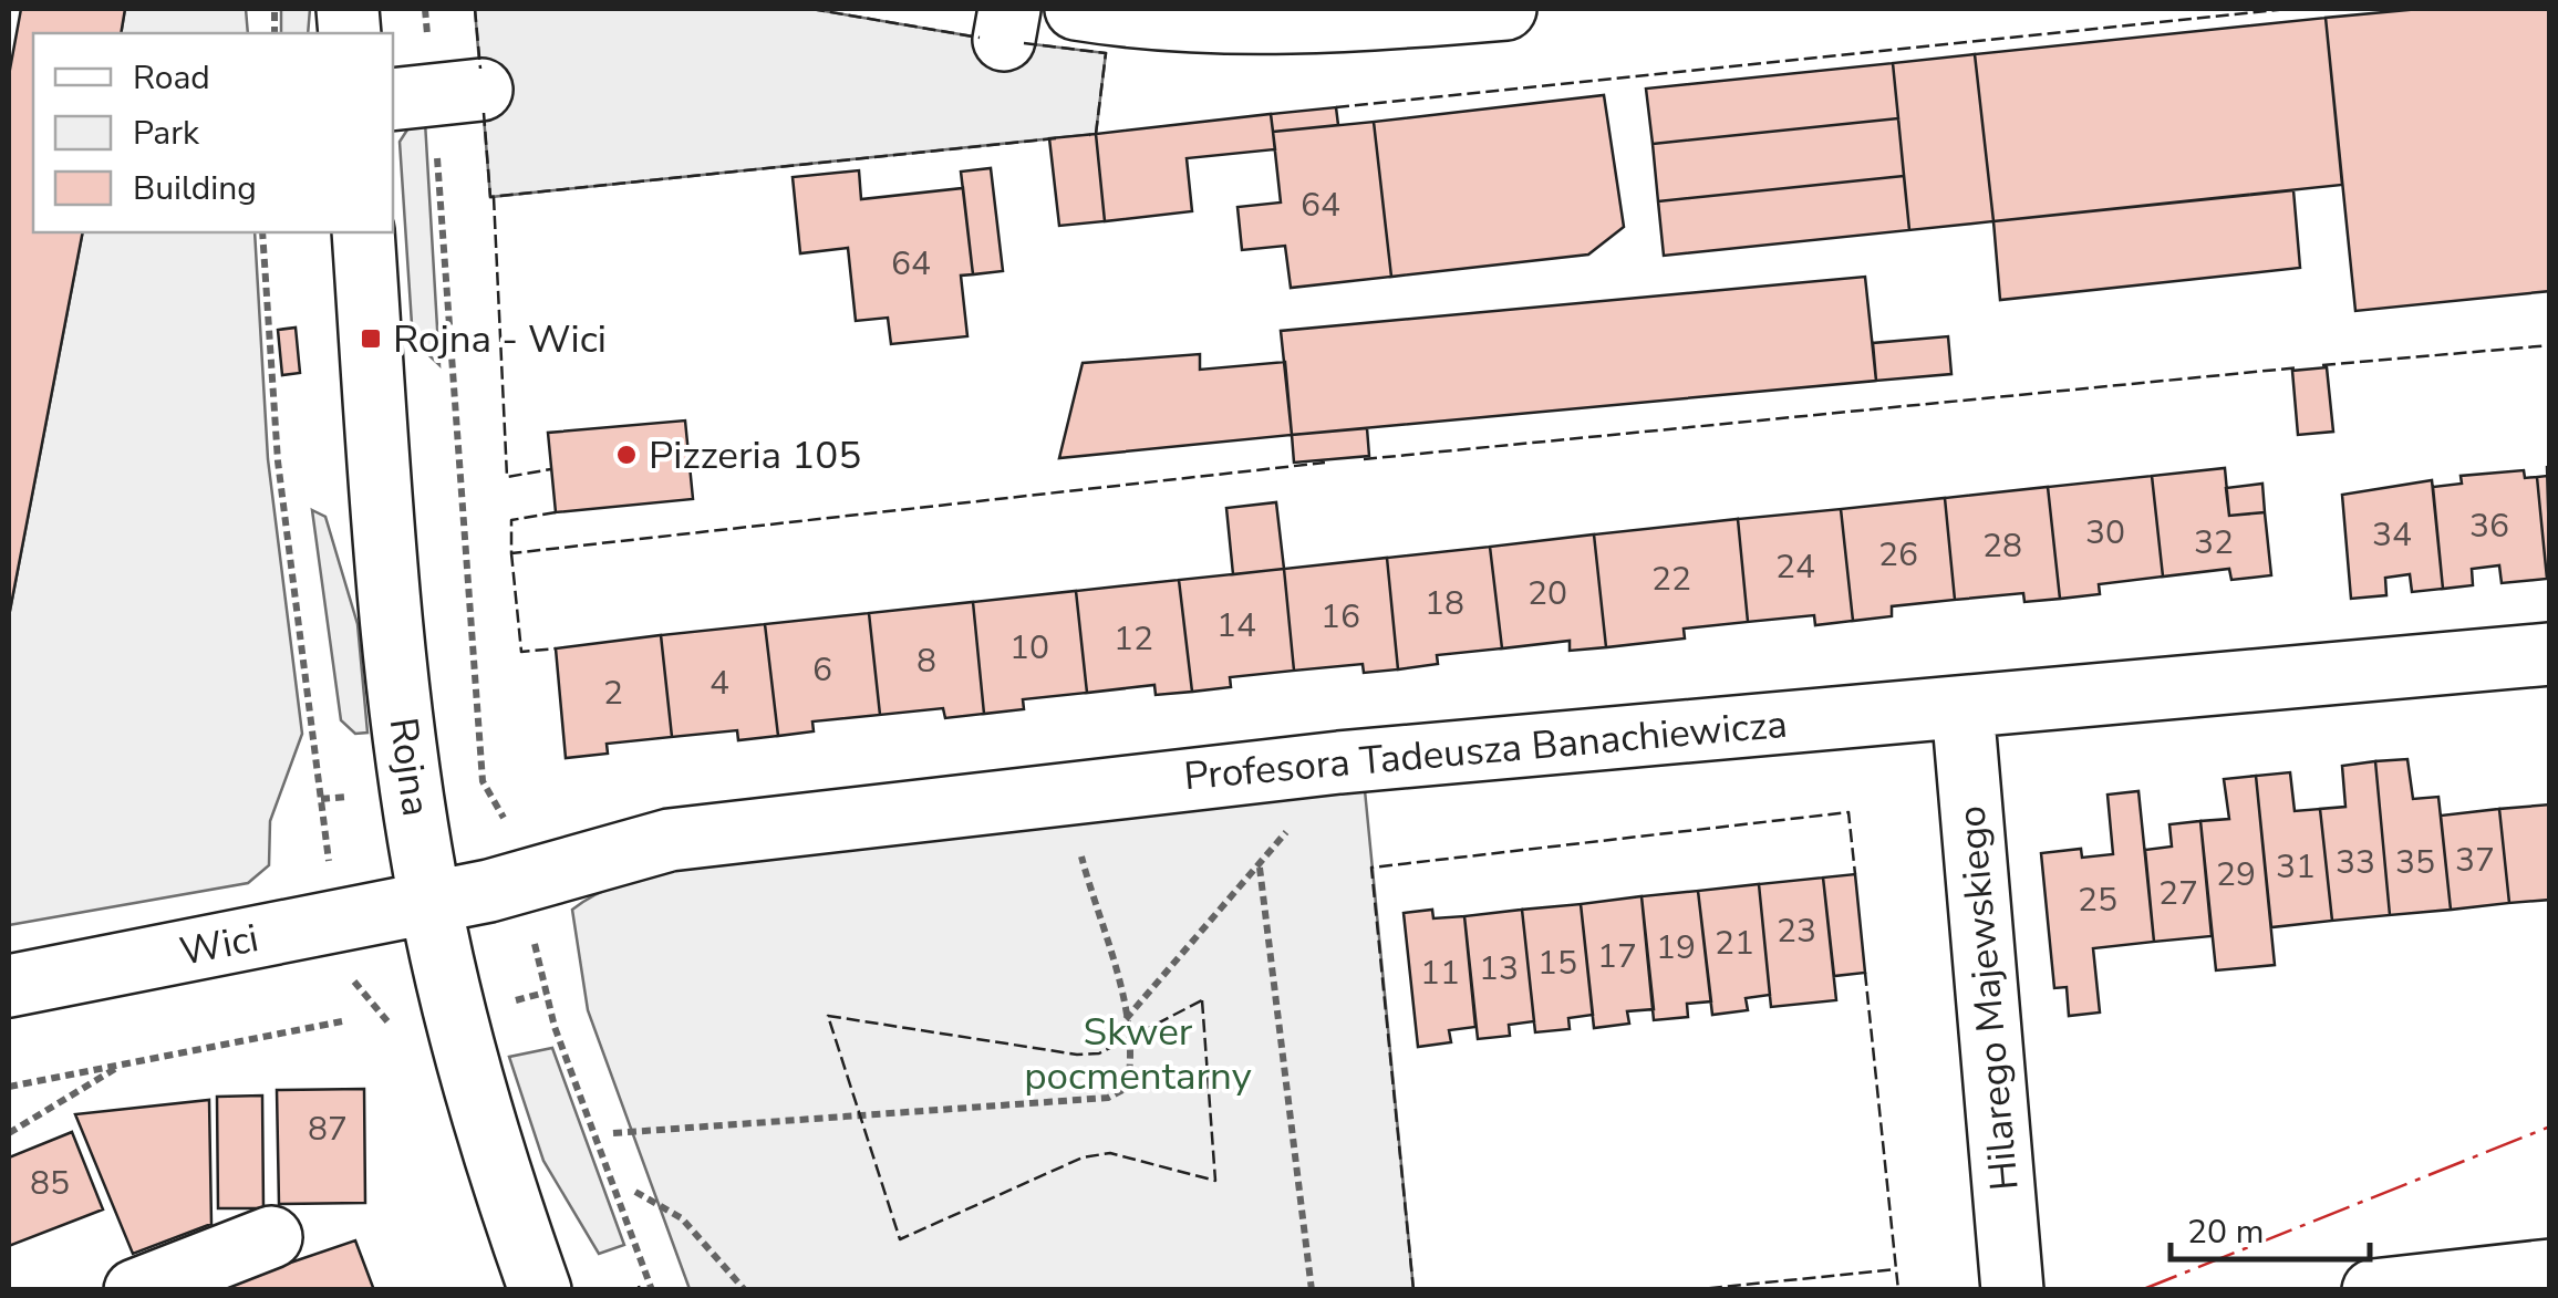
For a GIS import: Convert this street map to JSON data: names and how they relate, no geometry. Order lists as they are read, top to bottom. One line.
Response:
{"streets":{"street":["Profesora Tadeusza Banachiewicza","Rojna","Wici","Hilarego Majewskiego"]},"crossings":[["Profesora Tadeusza Banachiewicza","Rojna"],["Profesora Tadeusza Banachiewicza","Wici"],["Profesora Tadeusza Banachiewicza","Hilarego Majewskiego"],["Rojna","Wici"]],"parks":["Skwer pocmentarny"],"places":{"transit":["Rojna - Wici"],"other":["Pizzeria 105"]},"house_numbers":["64","64","36","30","34","32","28","26","24","22","20","18","16","14","12","10","8","6","4","2","37","33","35","31","29","27","25","23","21","19","17","15","13","11","87","85"],"legend":["Road","Park","Building"],"scale_bar":"20 m"}
